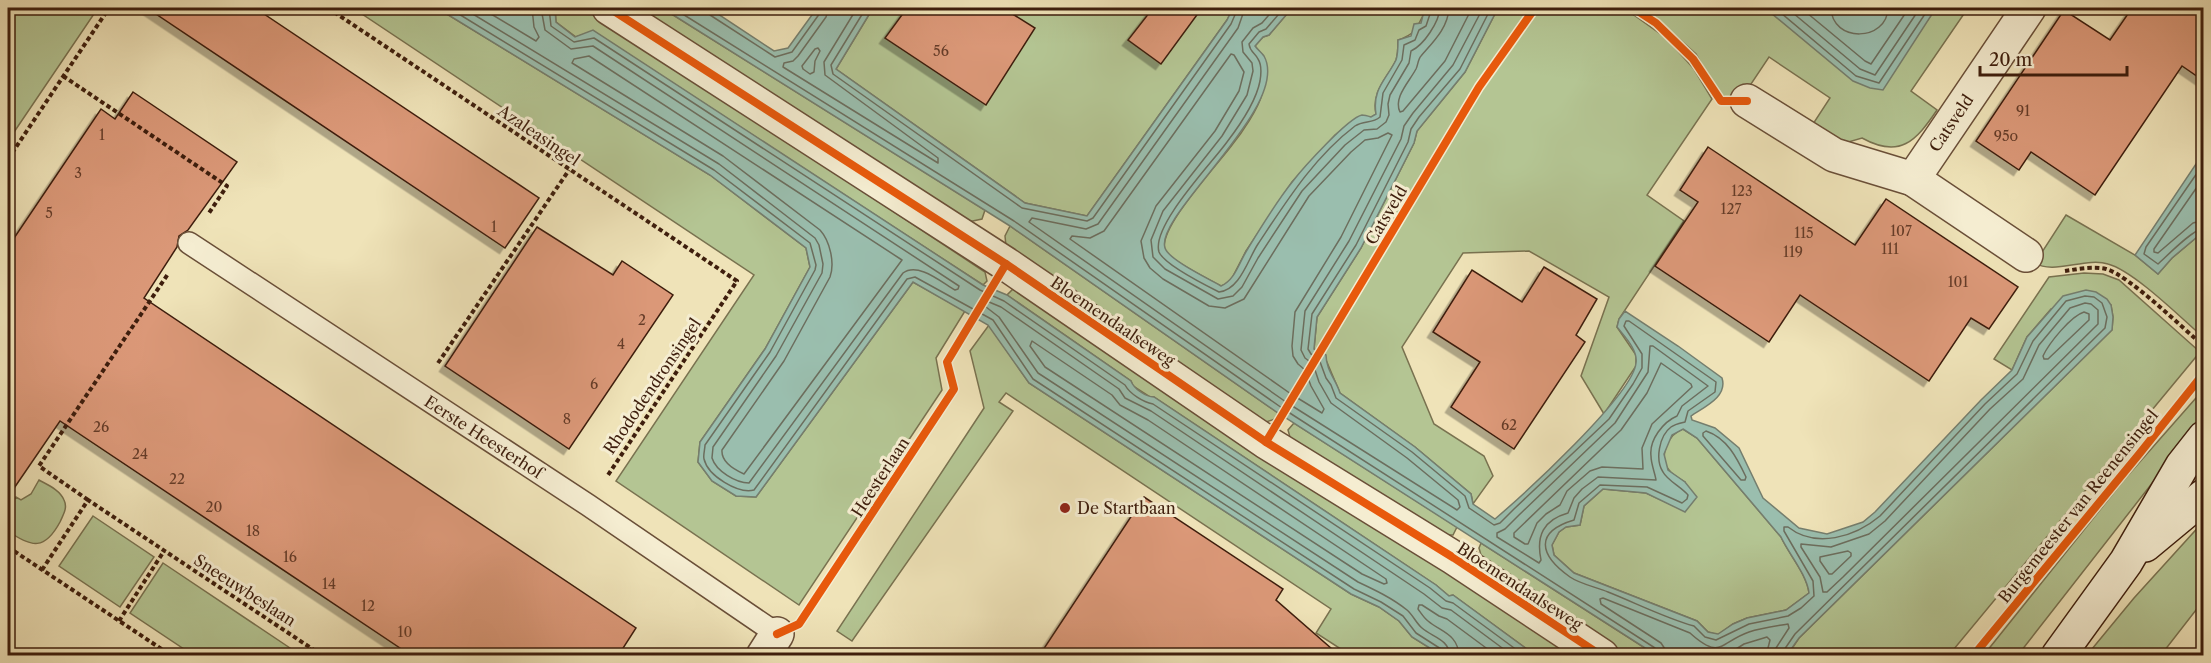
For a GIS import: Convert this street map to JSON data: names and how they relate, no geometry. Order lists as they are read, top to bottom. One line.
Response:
{"streets":{"street":["Catsveld","Bloemendaalseweg"],"lane":["Eerste Heesterhof"],"path":["Azaleasingel","Rhododendronsingel","Sneeuwbeslaan"],"cycle path":["Heesterlaan","Burgemeester van Reenensingel"]},"crossings":[["Azaleasingel","Rhododendronsingel"],["Rhododendronsingel","Eerste Heesterhof"],["Eerste Heesterhof","Sneeuwbeslaan"]],"places":["De Startbaan"],"house_numbers":["56","91","1","95o","3","123","127","5","1","107","115","111","119","101","2","4","6","8","62","26","24","22","20","18","16","14","12","10"],"scale_bar":"20 m"}
